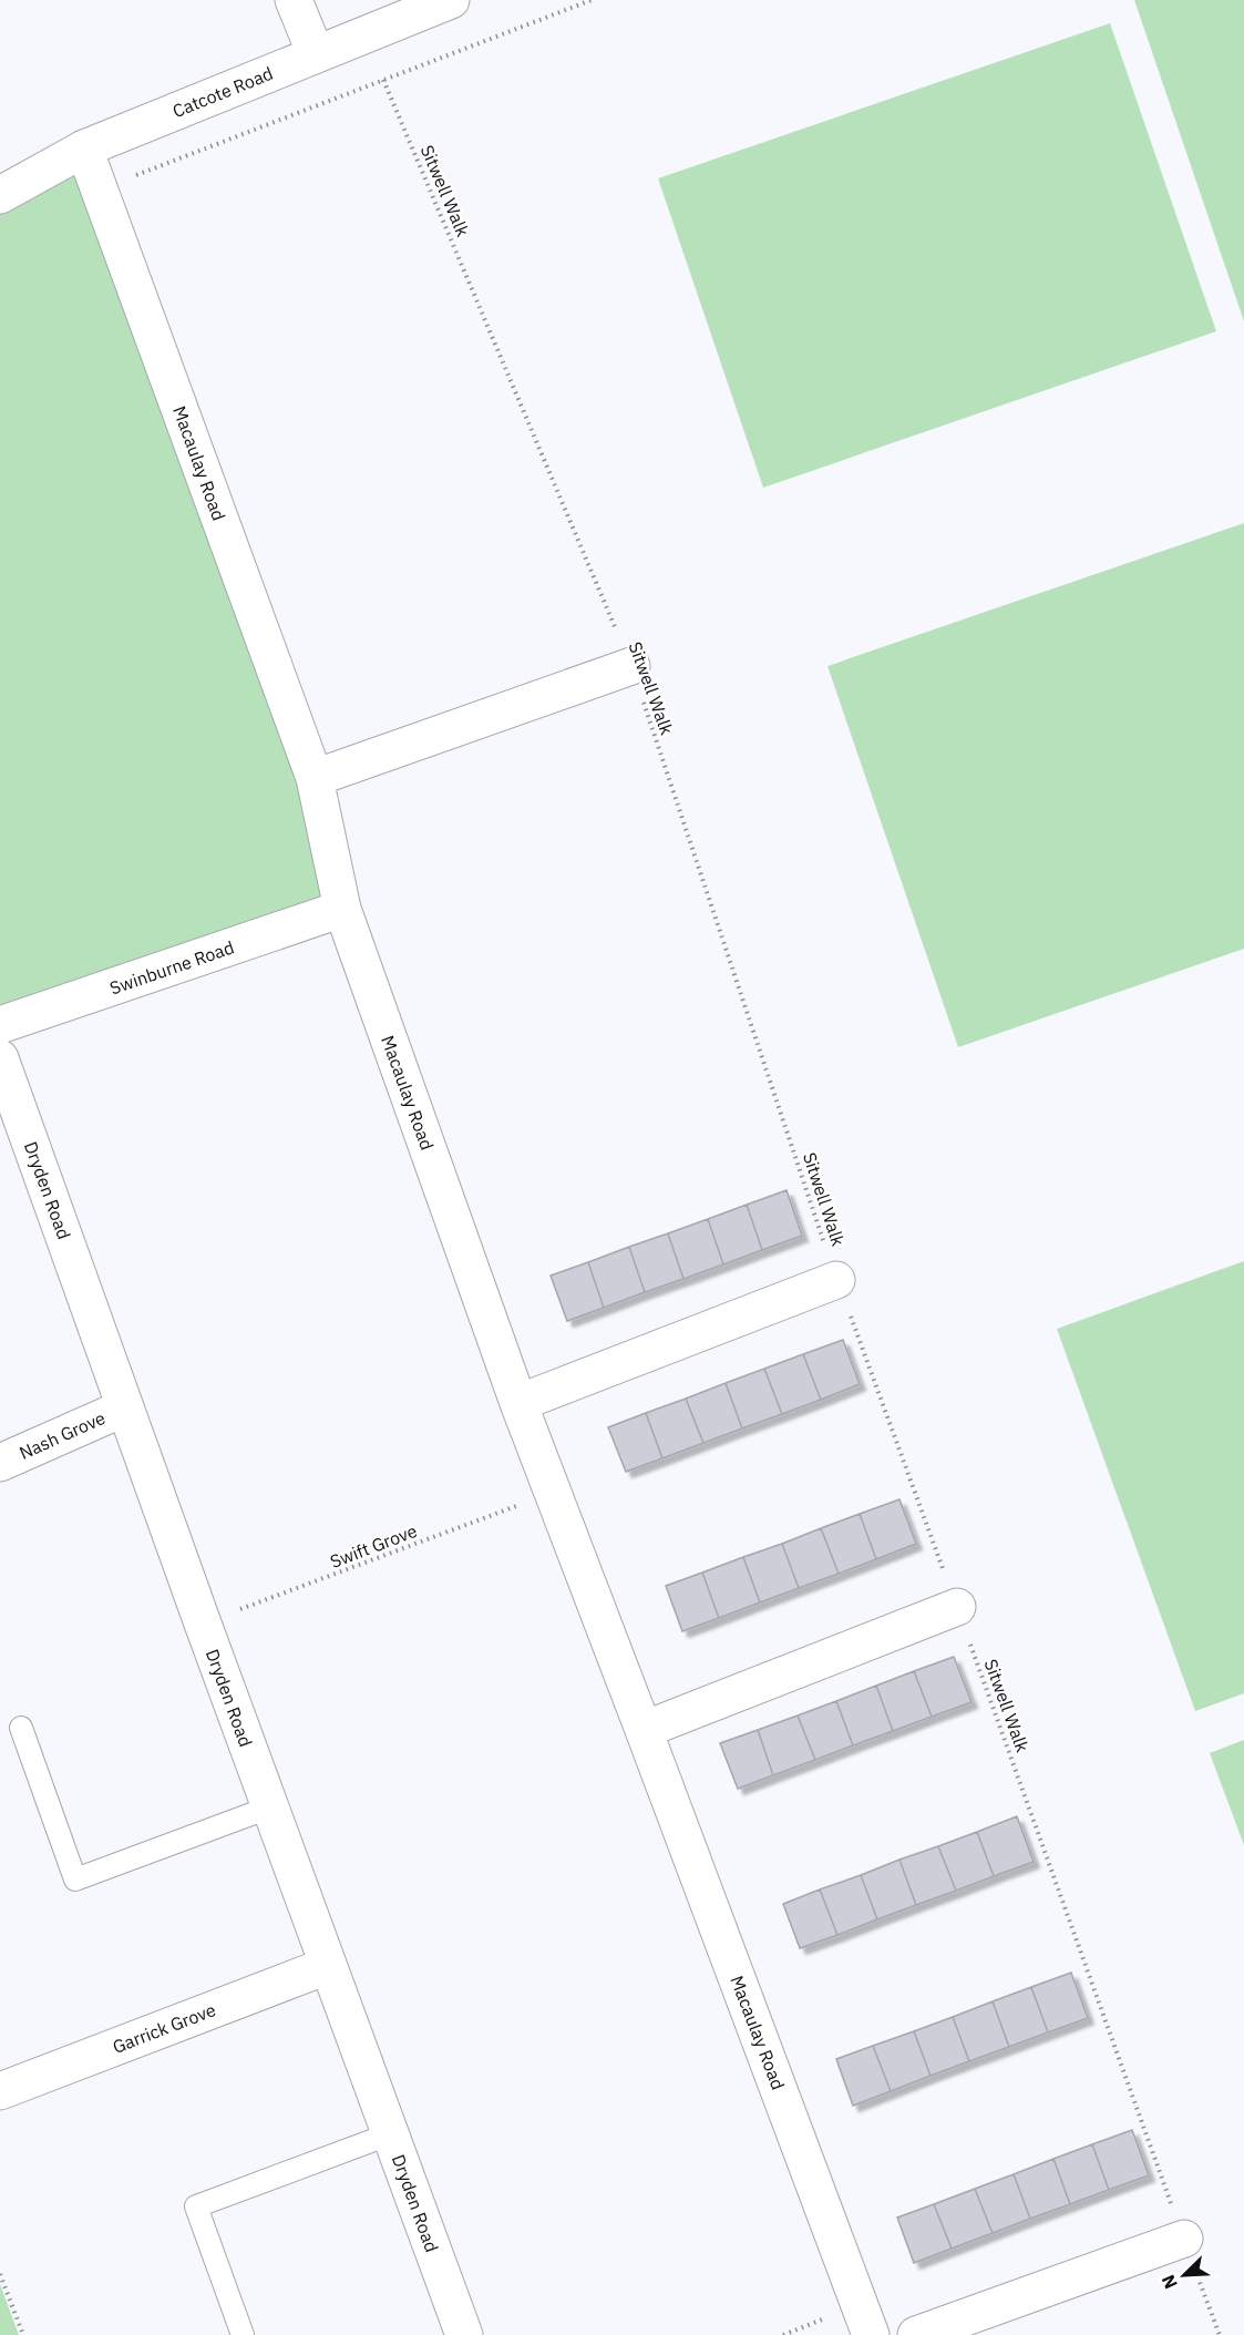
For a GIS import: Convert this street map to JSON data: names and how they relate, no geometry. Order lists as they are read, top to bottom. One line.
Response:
{"streets":{"street":["Catcote Road","Macaulay Road","Swinburne Road","Dryden Road","Nash Grove","Garrick Grove"],"path":["Sitwell Walk","Swift Grove"]},"crossings":[["Catcote Road","Macaulay Road"],["Macaulay Road","Swinburne Road"],["Macaulay Road","Swift Grove"],["Dryden Road","Nash Grove"],["Dryden Road","Swift Grove"],["Dryden Road","Garrick Grove"]],"north":"bottom left"}
